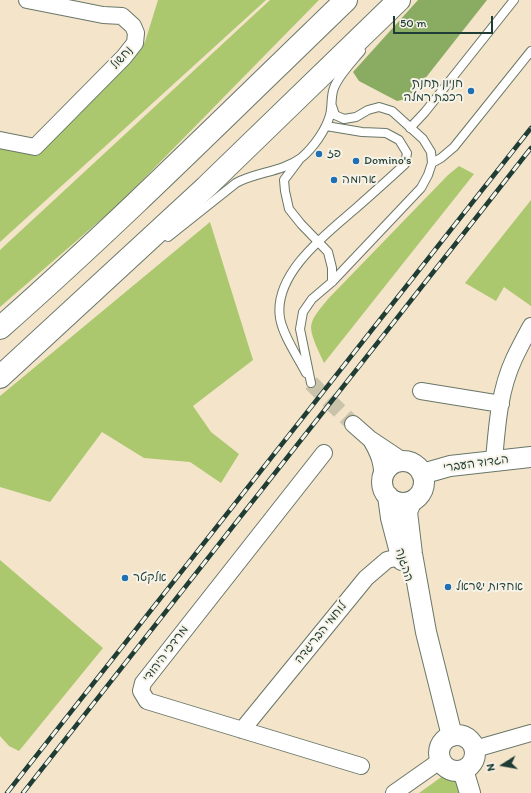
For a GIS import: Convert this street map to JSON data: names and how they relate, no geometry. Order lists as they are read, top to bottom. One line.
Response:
{"streets":{"street":["נחשול","הגדוד העברי","ההגנה","לוחמי הבריגדה","מרדכי היהודי"]},"crossings":[["הגדוד העברי","ההגנה"],["ההגנה","לוחמי הבריגדה"],["לוחמי הבריגדה","מרדכי היהודי"]],"places":["חניון תחנת רכבת רמלה","פז","Domino's","ארומה","אלקטר","אחדות ישראל"],"scale_bar":"50 m","north":"left"}
